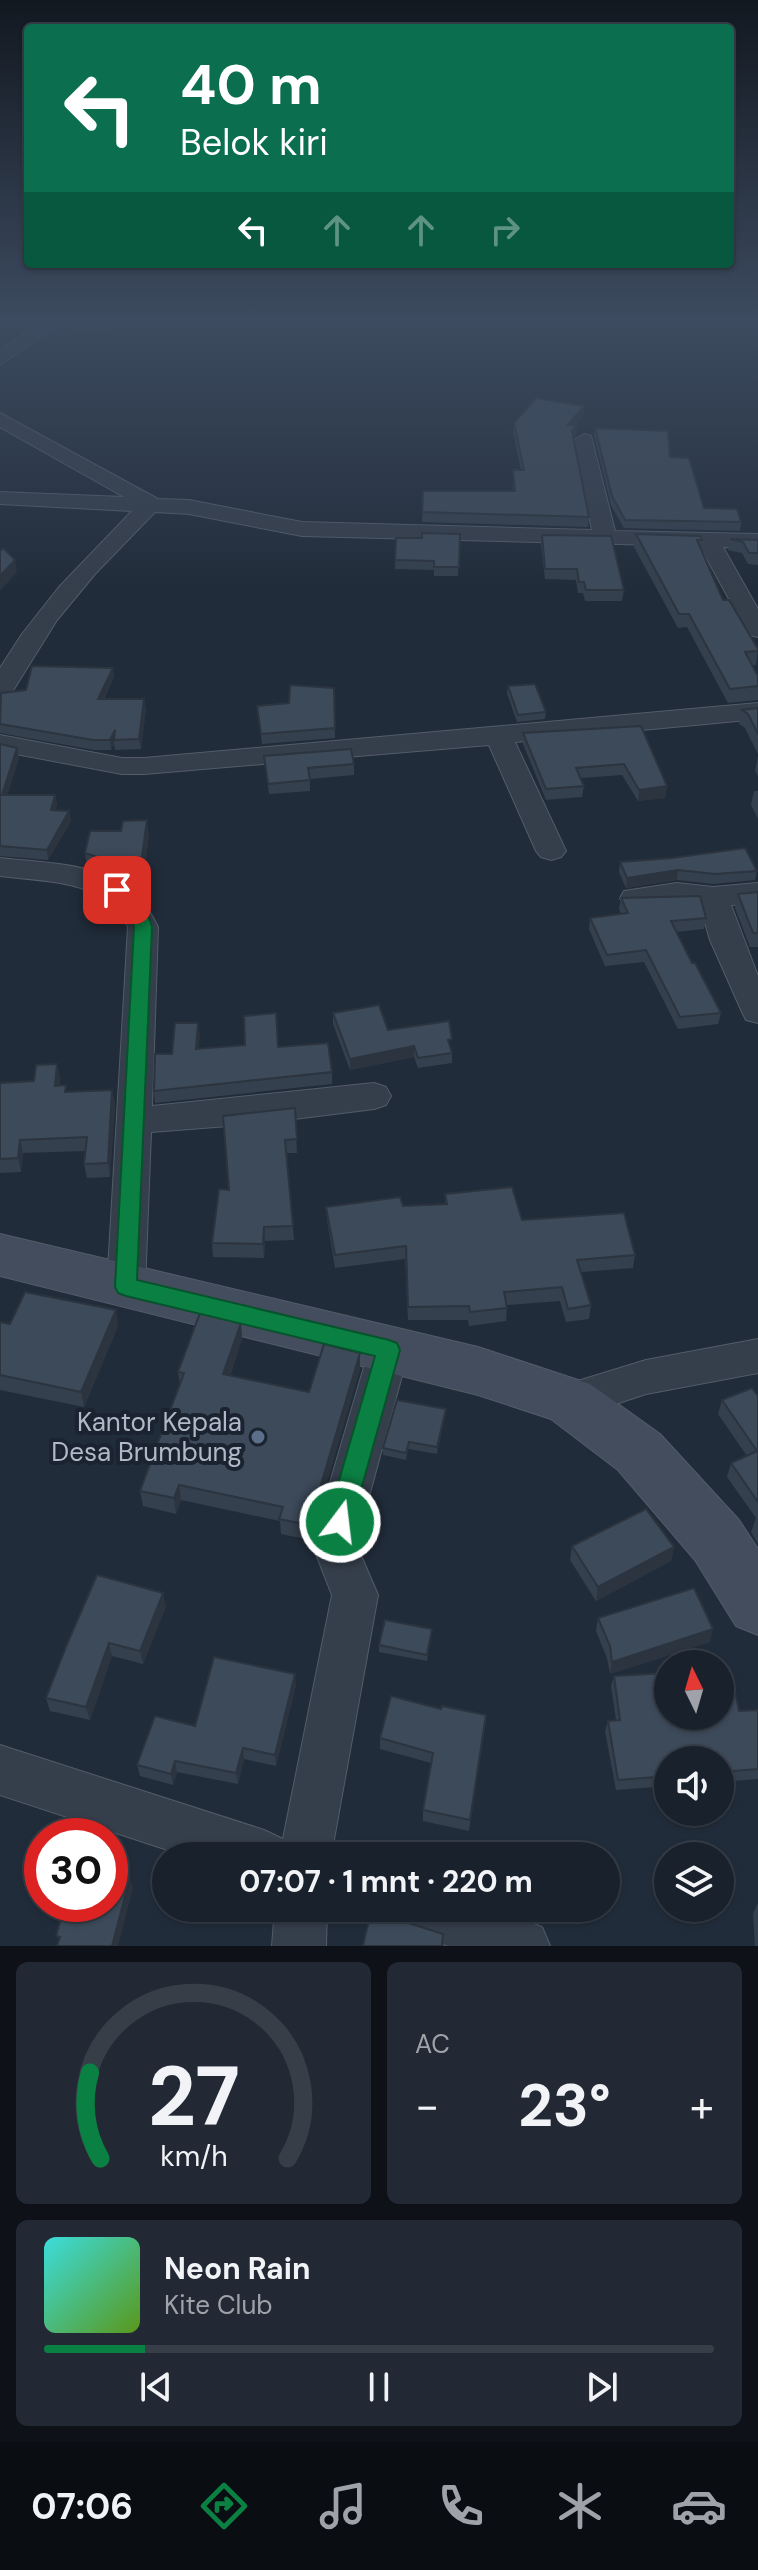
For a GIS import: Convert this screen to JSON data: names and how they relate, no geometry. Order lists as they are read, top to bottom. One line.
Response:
{"places":["Kantor Kepala Desa Brumbung"],"north":"top","page":{"turn":["40 m","Belok kiri"],"limit":"30","trip":"07:07 · 1 mnt · 220 m","tile":"AC","heat":["−","23°","+"],"song":["Neon Rain","Kite Club"],"tabs":"07:06","gauge":["27","km/h"]}}
